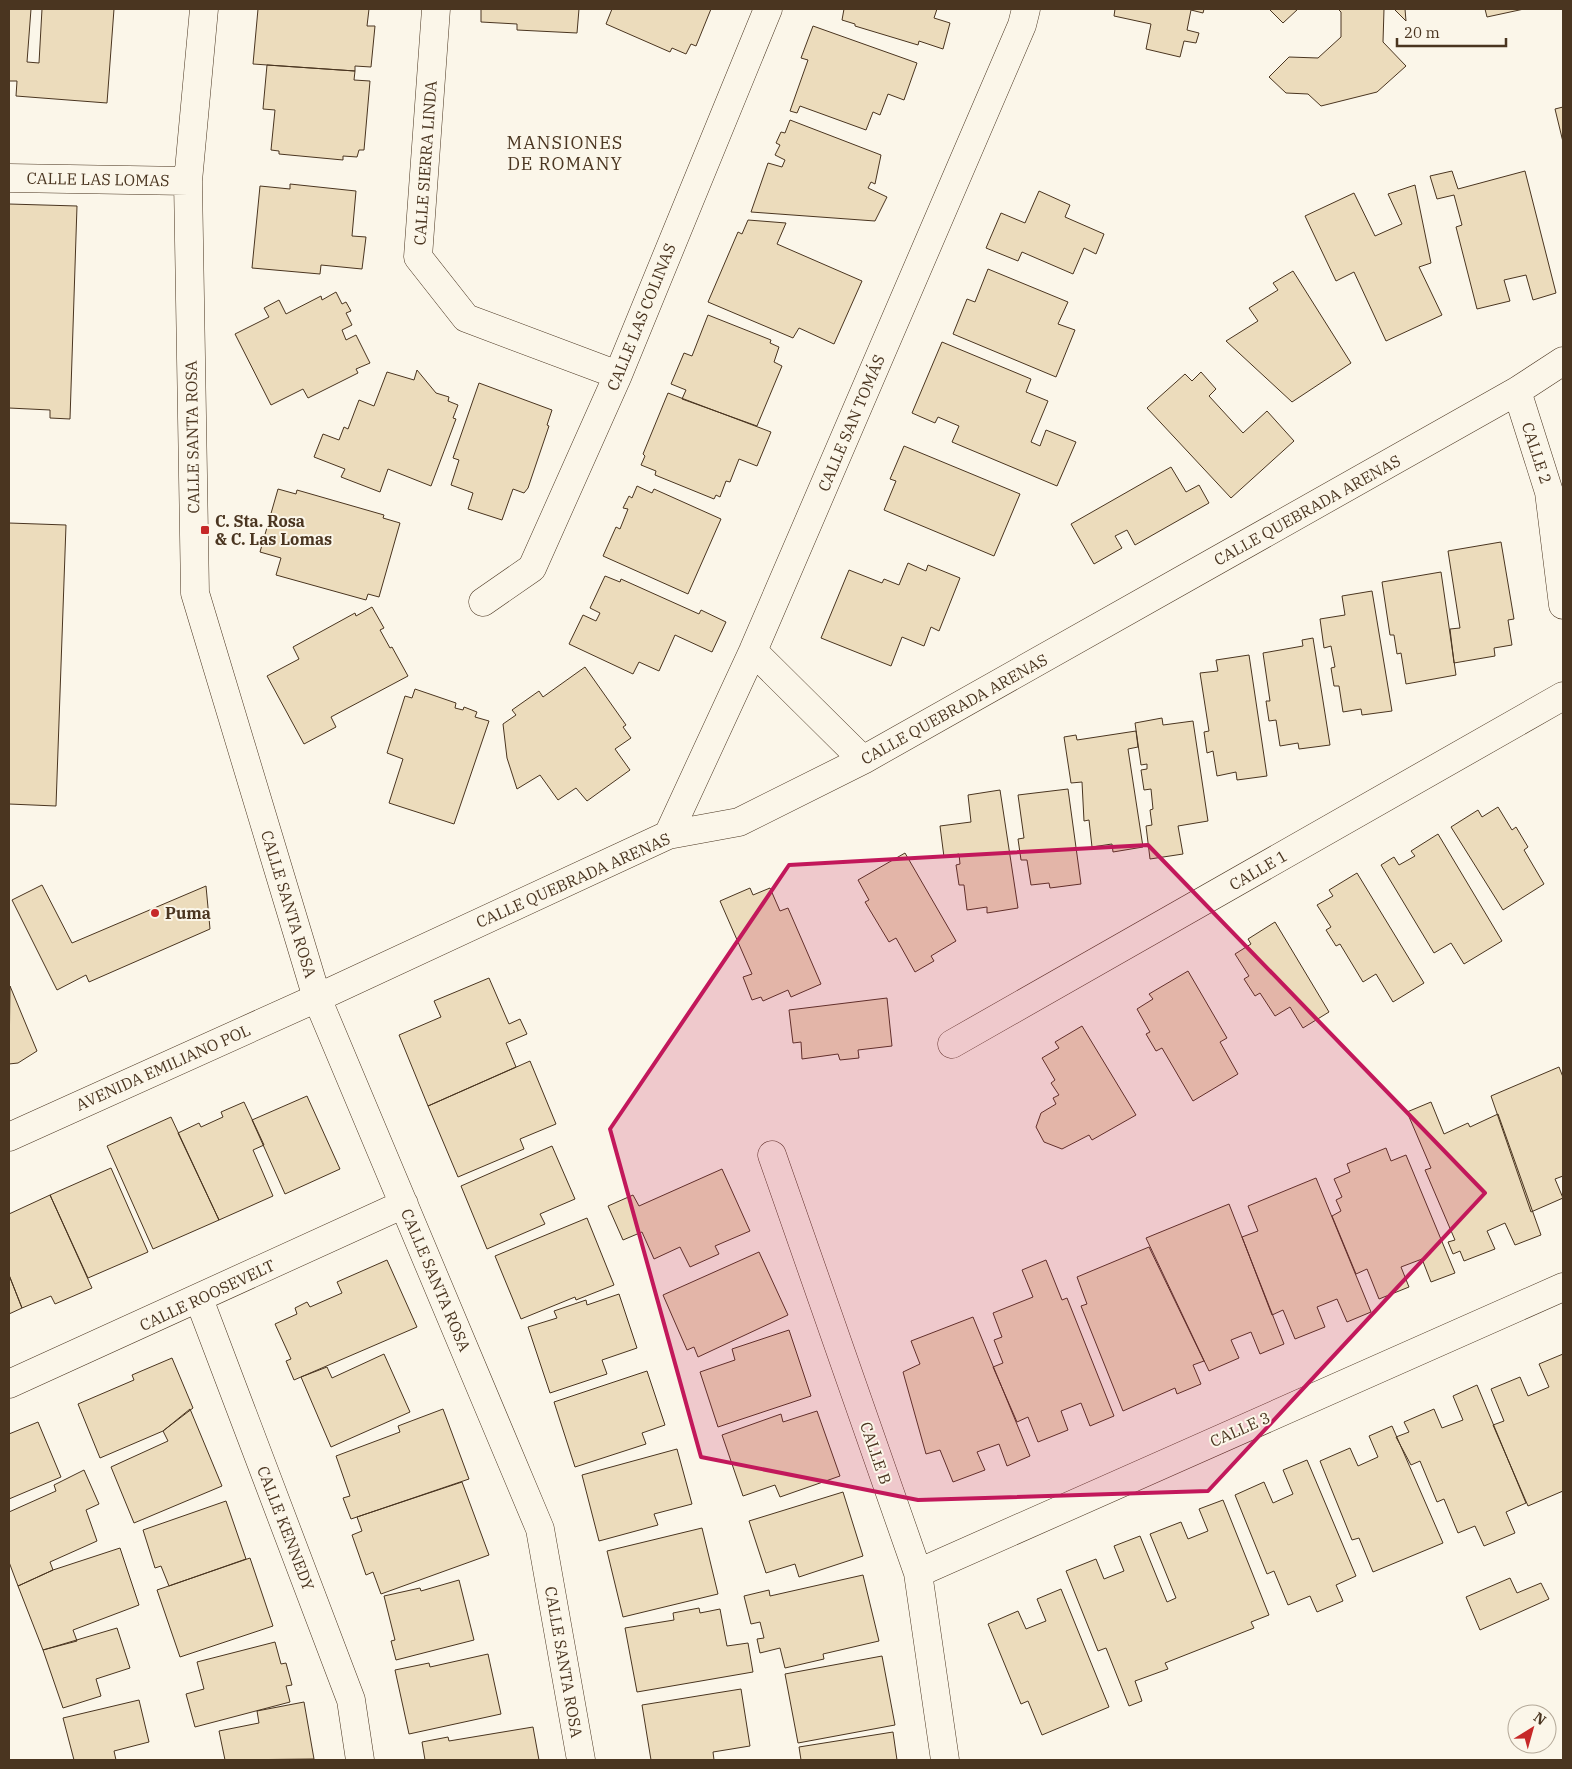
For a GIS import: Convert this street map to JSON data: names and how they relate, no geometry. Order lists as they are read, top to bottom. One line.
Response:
{"streets":{"street":["CALLE SIERRA LINDA","CALLE LAS LOMAS","CALLE LAS COLINAS","CALLE SAN TOMÁS","CALLE SANTA ROSA","CALLE 2","CALLE QUEBRADA ARENAS","CALLE 1","AVENIDA EMILIANO POL","CALLE ROOSEVELT","CALLE 3","CALLE B","CALLE KENNEDY"]},"crossings":[["CALLE SIERRA LINDA","CALLE LAS COLINAS"],["CALLE LAS LOMAS","CALLE SANTA ROSA"],["CALLE SAN TOMÁS","CALLE QUEBRADA ARENAS"],["CALLE SANTA ROSA","CALLE QUEBRADA ARENAS"],["CALLE SANTA ROSA","AVENIDA EMILIANO POL"],["CALLE SANTA ROSA","CALLE ROOSEVELT"],["CALLE 2","CALLE QUEBRADA ARENAS"],["CALLE QUEBRADA ARENAS","AVENIDA EMILIANO POL"],["CALLE ROOSEVELT","CALLE KENNEDY"],["CALLE 3","CALLE B"]],"districts":["MANSIONES DE ROMANY"],"places":{"transit":["C. Sta. Rosa & C. Las Lomas"],"other":["Puma"]},"scale_bar":"20 m","north":"top right"}
